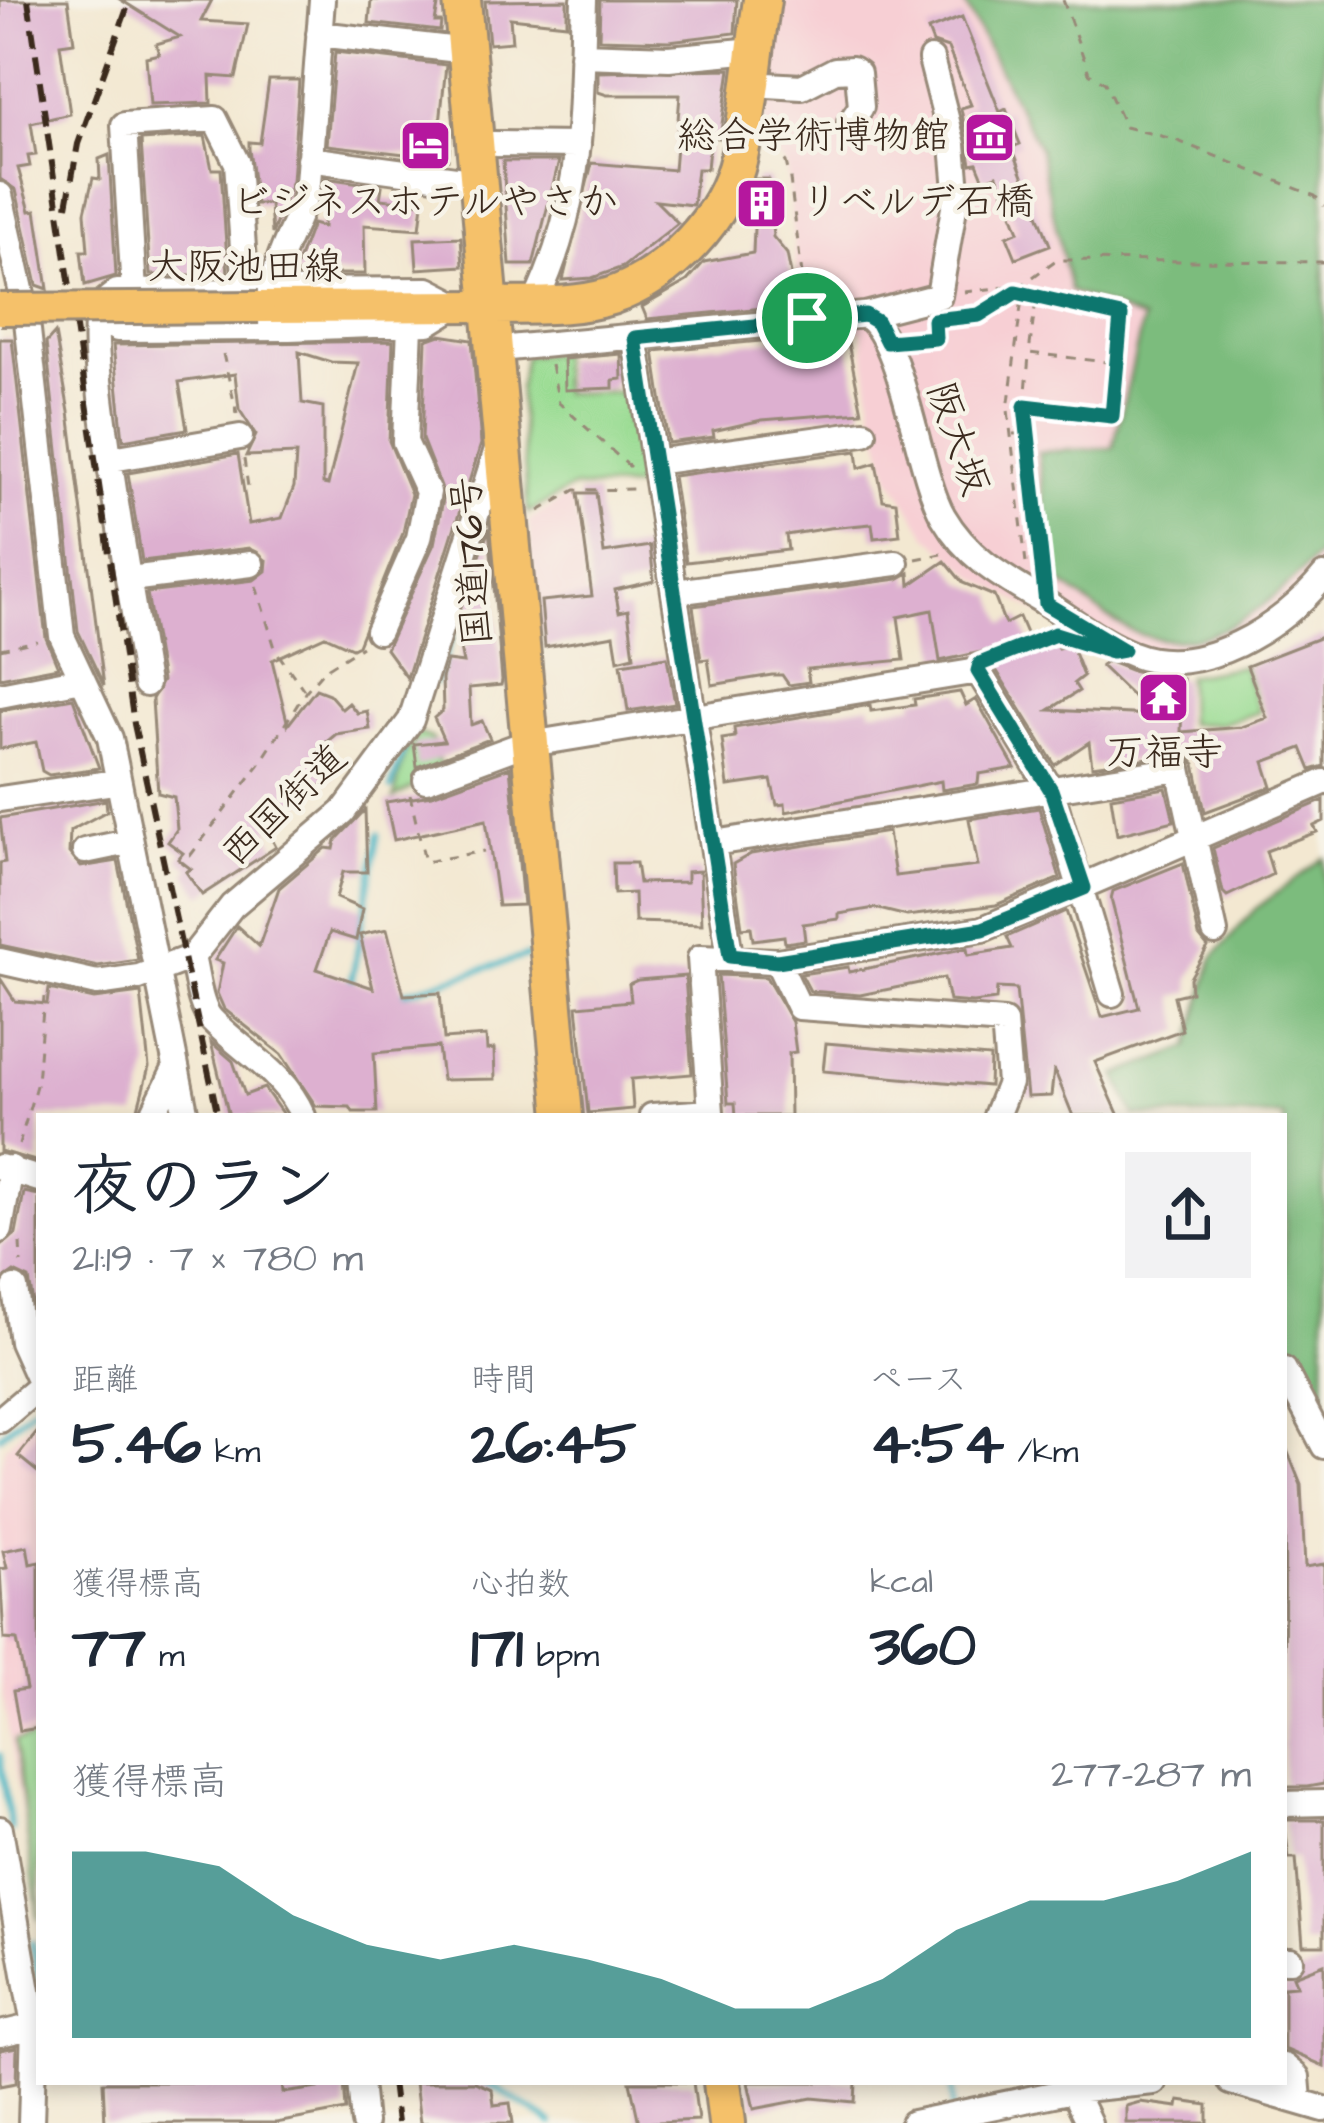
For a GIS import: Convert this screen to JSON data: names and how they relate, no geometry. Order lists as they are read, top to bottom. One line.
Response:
{"streets":{"highway":["国道176号"],"main road":["大阪池田線"],"street":["阪大坂","西国街道"]},"crossings":[["大阪池田線","国道176号"],["国道176号","西国街道"]],"places":{"museum":["総合学術博物館"],"hotel":["ビジネスホテルやさか"],"building":["リベルデ石橋"],"temple":["万福寺"]},"page":{"heading":["夜のラン","21:19 · 7 × 780 m"],"stats":[["距離","5.46 km"],["時間","26:45"],["ペース","4:54 /km"],["獲得標高","77 m"],["心拍数","171 bpm"],["kcal","360"]],"chart":["獲得標高","277–287 m"]}}
